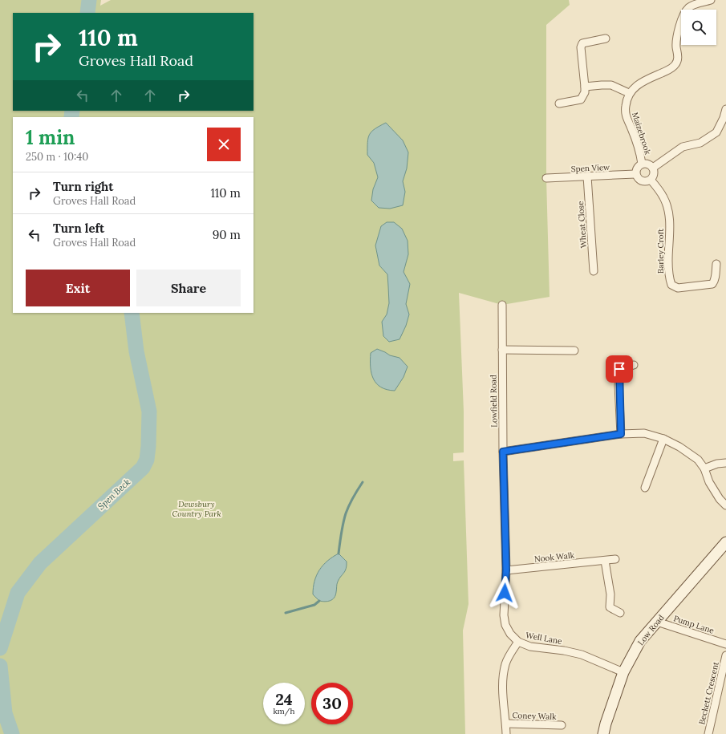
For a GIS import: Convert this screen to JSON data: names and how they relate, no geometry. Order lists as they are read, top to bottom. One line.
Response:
{"streets":{"street":["Maizebrook","Spen View","Wheat Close","Barley Croft","Lowfield Road","Nook Walk","Pump Lane","Low Road","Well Lane","Beckett Crescent","Coney Walk"]},"crossings":[["Maizebrook","Spen View"],["Maizebrook","Barley Croft"],["Spen View","Wheat Close"],["Spen View","Barley Croft"],["Lowfield Road","Well Lane"],["Nook Walk","Well Lane"],["Pump Lane","Low Road"],["Low Road","Well Lane"]],"water":["Spen Beck"],"parks":["Dewsbury Country Park"],"page":{"turn":["110 m","Groves Hall Road"],"heading":["1 min","250 m · 10:40"],"list":[{"name":"Turn right","note":"Groves Hall Road","value":"110 m"},{"name":"Turn left","note":"Groves Hall Road","value":"90 m"}],"buttons":["Exit","Share"],"speed":"24 km/h","limit":"30"}}
